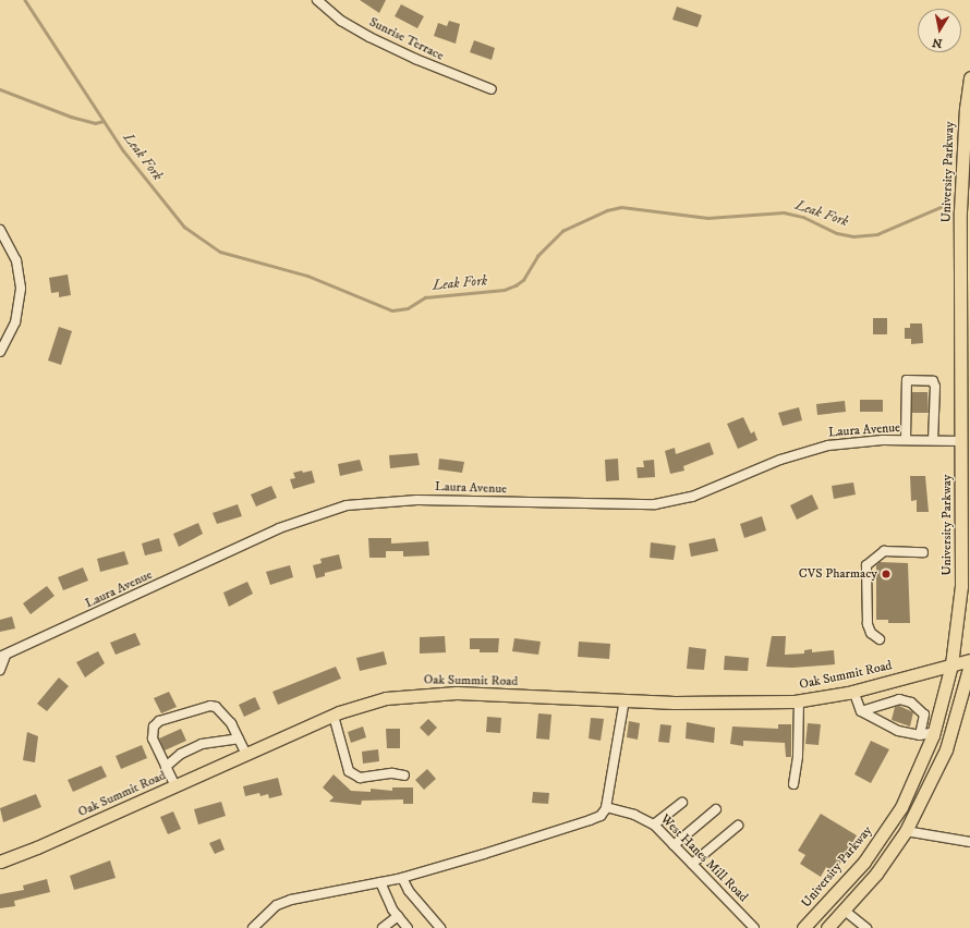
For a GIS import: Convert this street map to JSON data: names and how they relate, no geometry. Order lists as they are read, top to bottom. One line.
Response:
{"streets":{"main road":["University Parkway","Oak Summit Road"],"street":["Sunrise Terrace","Laura Avenue","West Hanes Mill Road"]},"crossings":[["University Parkway","Laura Avenue"],["University Parkway","Oak Summit Road"]],"water":["Leak Fork"],"places":["CVS Pharmacy"],"north":"bottom"}
